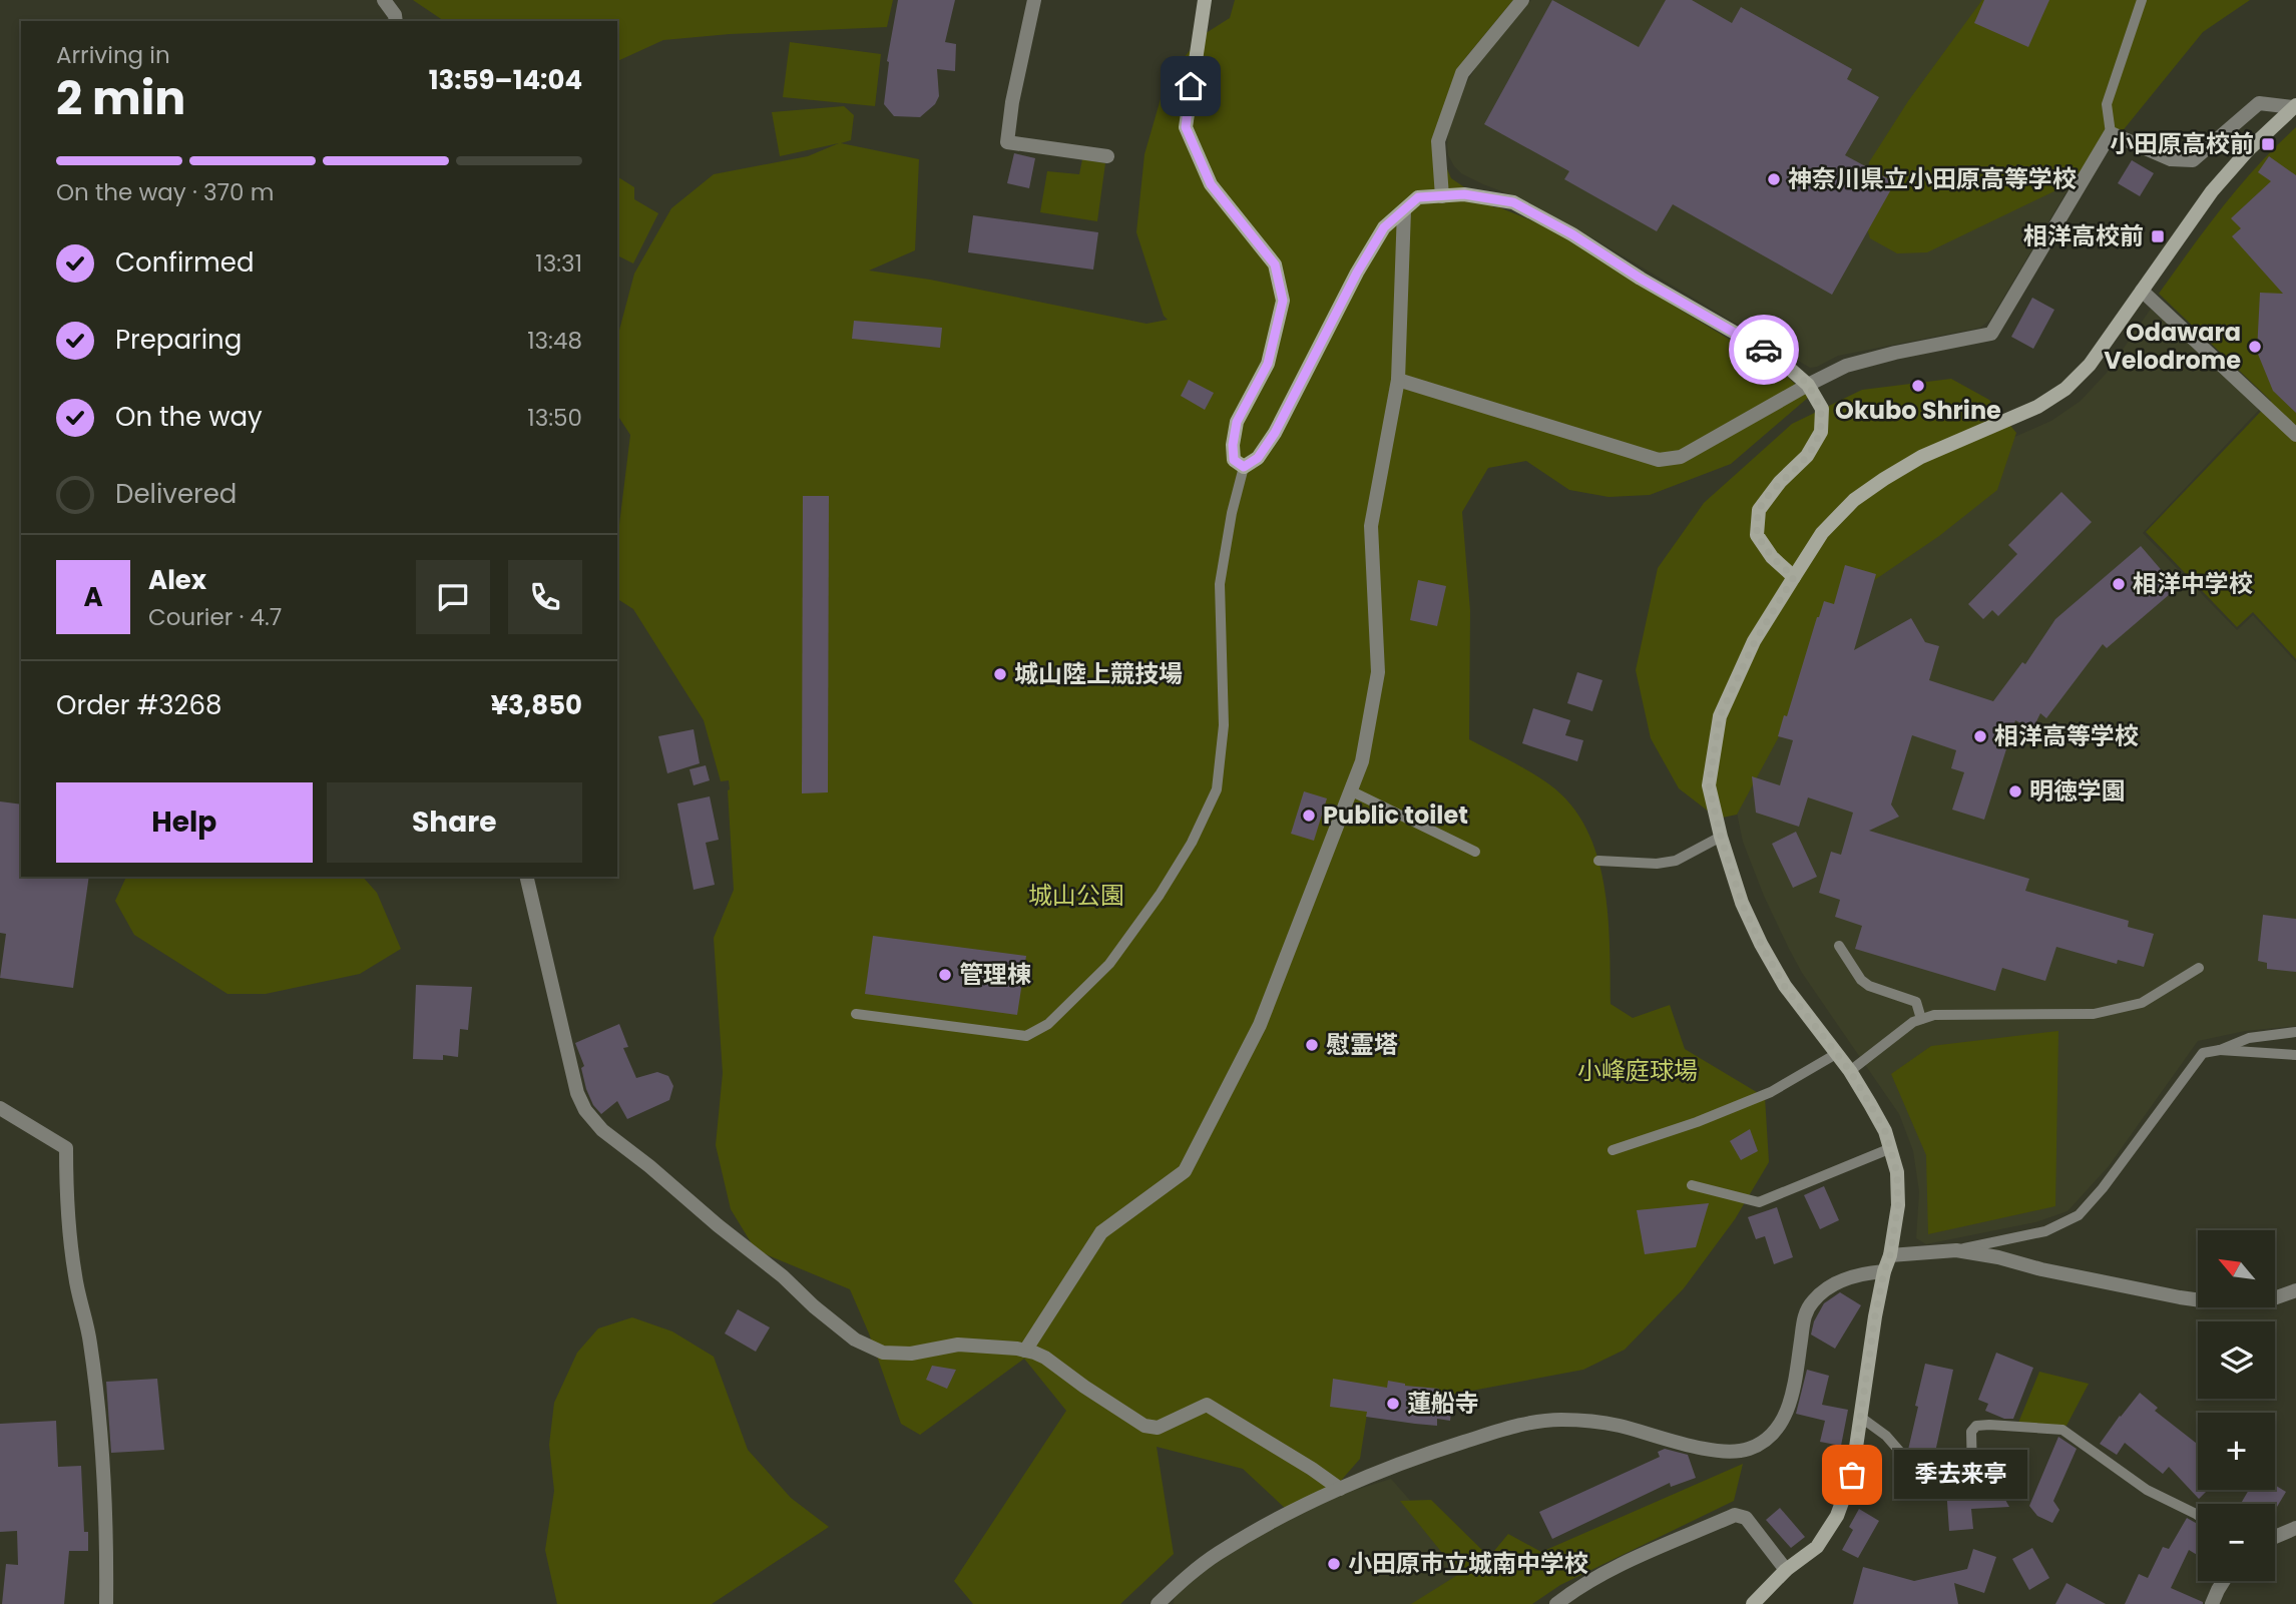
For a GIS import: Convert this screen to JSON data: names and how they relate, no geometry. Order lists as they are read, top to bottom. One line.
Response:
{"parks":["城山公園","小峰庭球場"],"places":{"transit":["小田原高校前","相洋高校前"],"other":["神奈川県立小田原高等学校","Odawara Velodrome","Okubo Shrine","相洋中学校","城山陸上競技場","相洋高等学校","明徳学園","Public toilet","管理棟","慰霊塔","蓮船寺","季去来亭","小田原市立城南中学校"]},"north":"top left","page":{"heading":["2 min","Arriving in","13:59–14:04"],"panel":["Alex","Courier · 4.7","Order #3268","¥3,850"],"bar":"On the way · 370 m","list":[["Confirmed","13:31"],["Preparing","13:48"],["On the way","13:50"],"Delivered"],"round":"A","buttons":["Help","Share"],"map_buttons":["+","−"],"bubble":"季去来亭"}}
